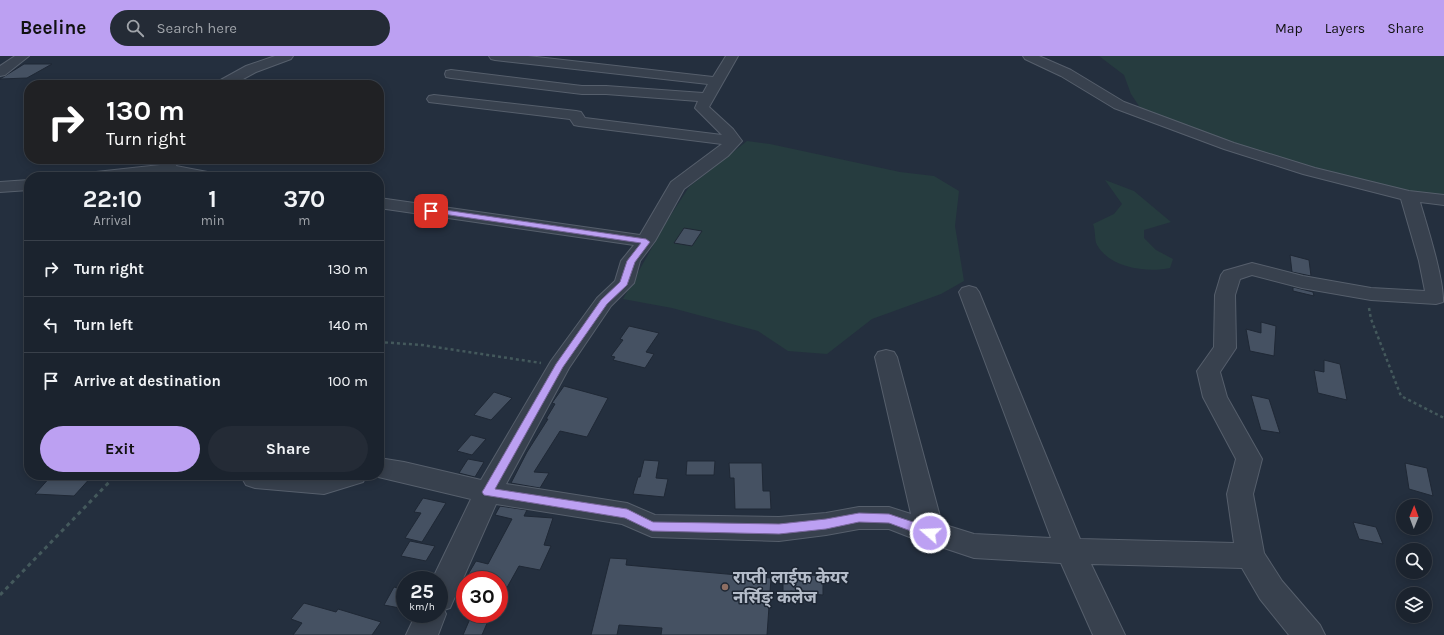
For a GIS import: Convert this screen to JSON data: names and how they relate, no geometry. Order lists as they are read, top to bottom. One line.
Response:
{"places":["राप्ती लाईफ केयर नर्सिङ् कलेज"],"north":"top","page":{"header":"Beeline","search":"Search here","nav":["Map","Layers","Share"],"turn":["130 m","Turn right"],"eta":["22:10","Arrival","1","min","370","m"],"list":[{"name":"Turn right","value":"130 m"},{"name":"Turn left","value":"140 m"},{"name":"Arrive at destination","value":"100 m"}],"buttons":["Exit","Share"],"speed":"25 km/h","limit":"30"}}
